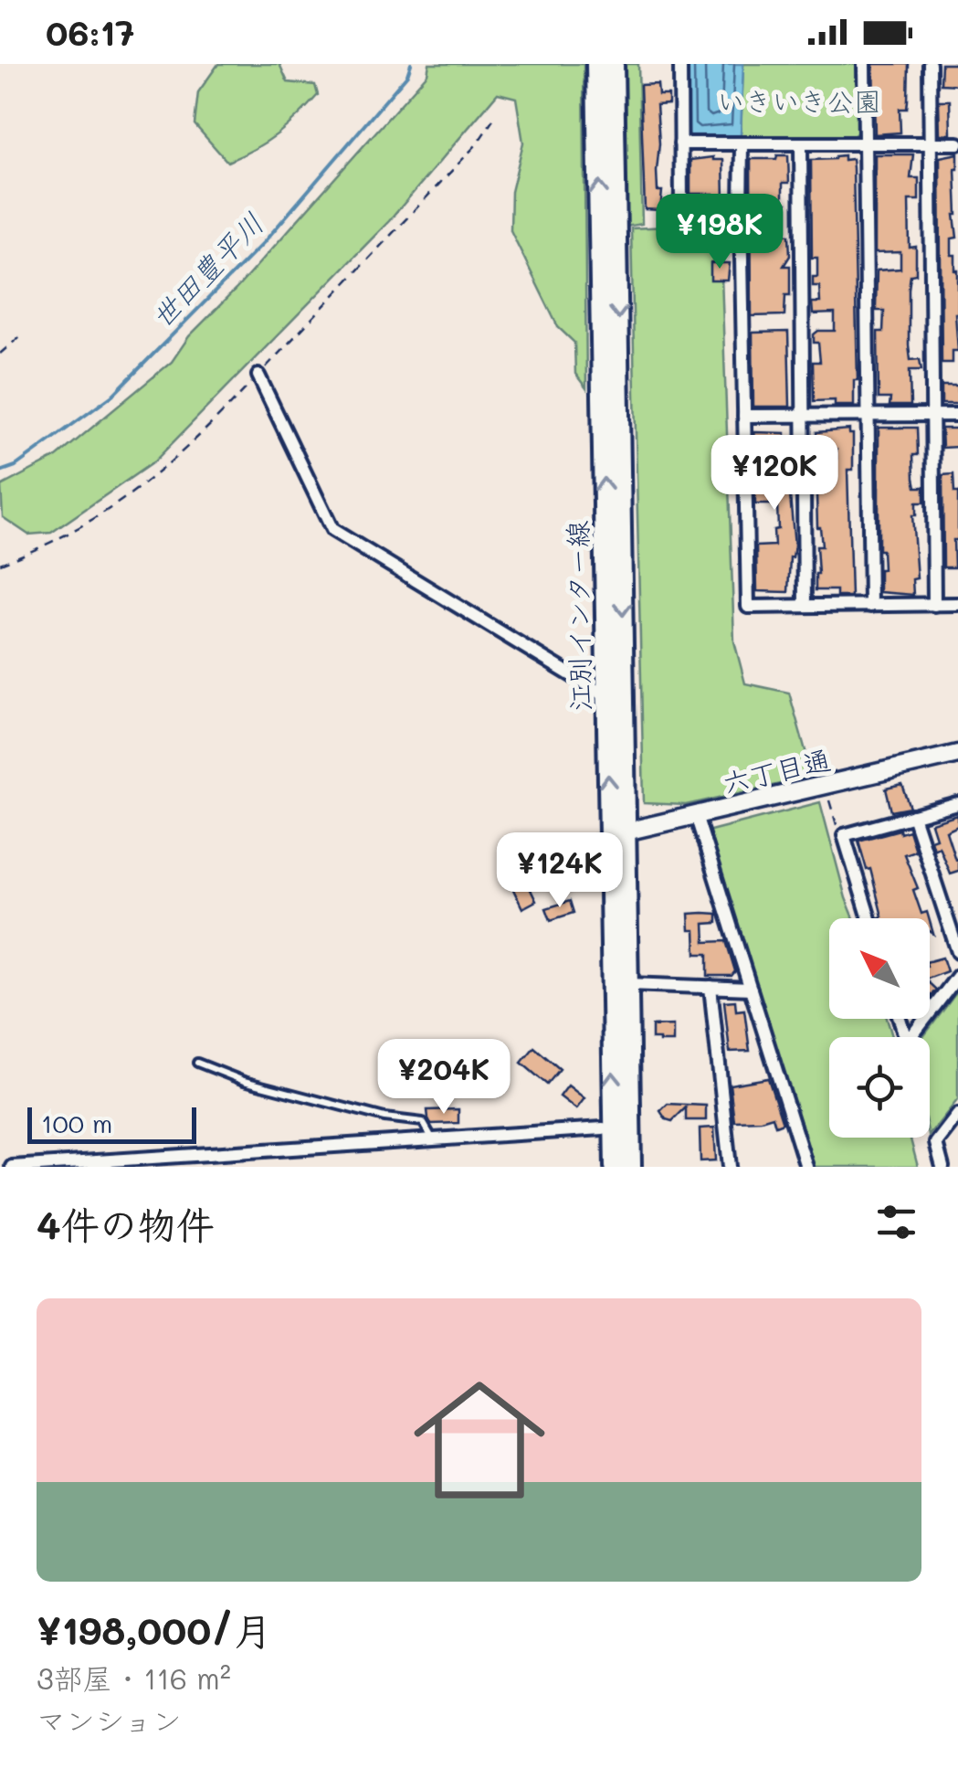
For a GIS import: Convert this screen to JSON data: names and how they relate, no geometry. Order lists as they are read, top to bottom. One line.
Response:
{"streets":{"main road":["江別インター線"],"street":["六丁目通"]},"crossings":[["江別インター線","六丁目通"]],"water":["世田豊平川"],"parks":["いきいき公園"],"scale_bar":"100 m","north":"top left","page":{"status":"06:17","price":["¥198K","¥120K","¥124K","¥204K"],"scale":"100 m","heading":"4件の物件","list":[{"name":"¥198,000/月","note":"3部屋 · 116 m² · マンション"}]}}
